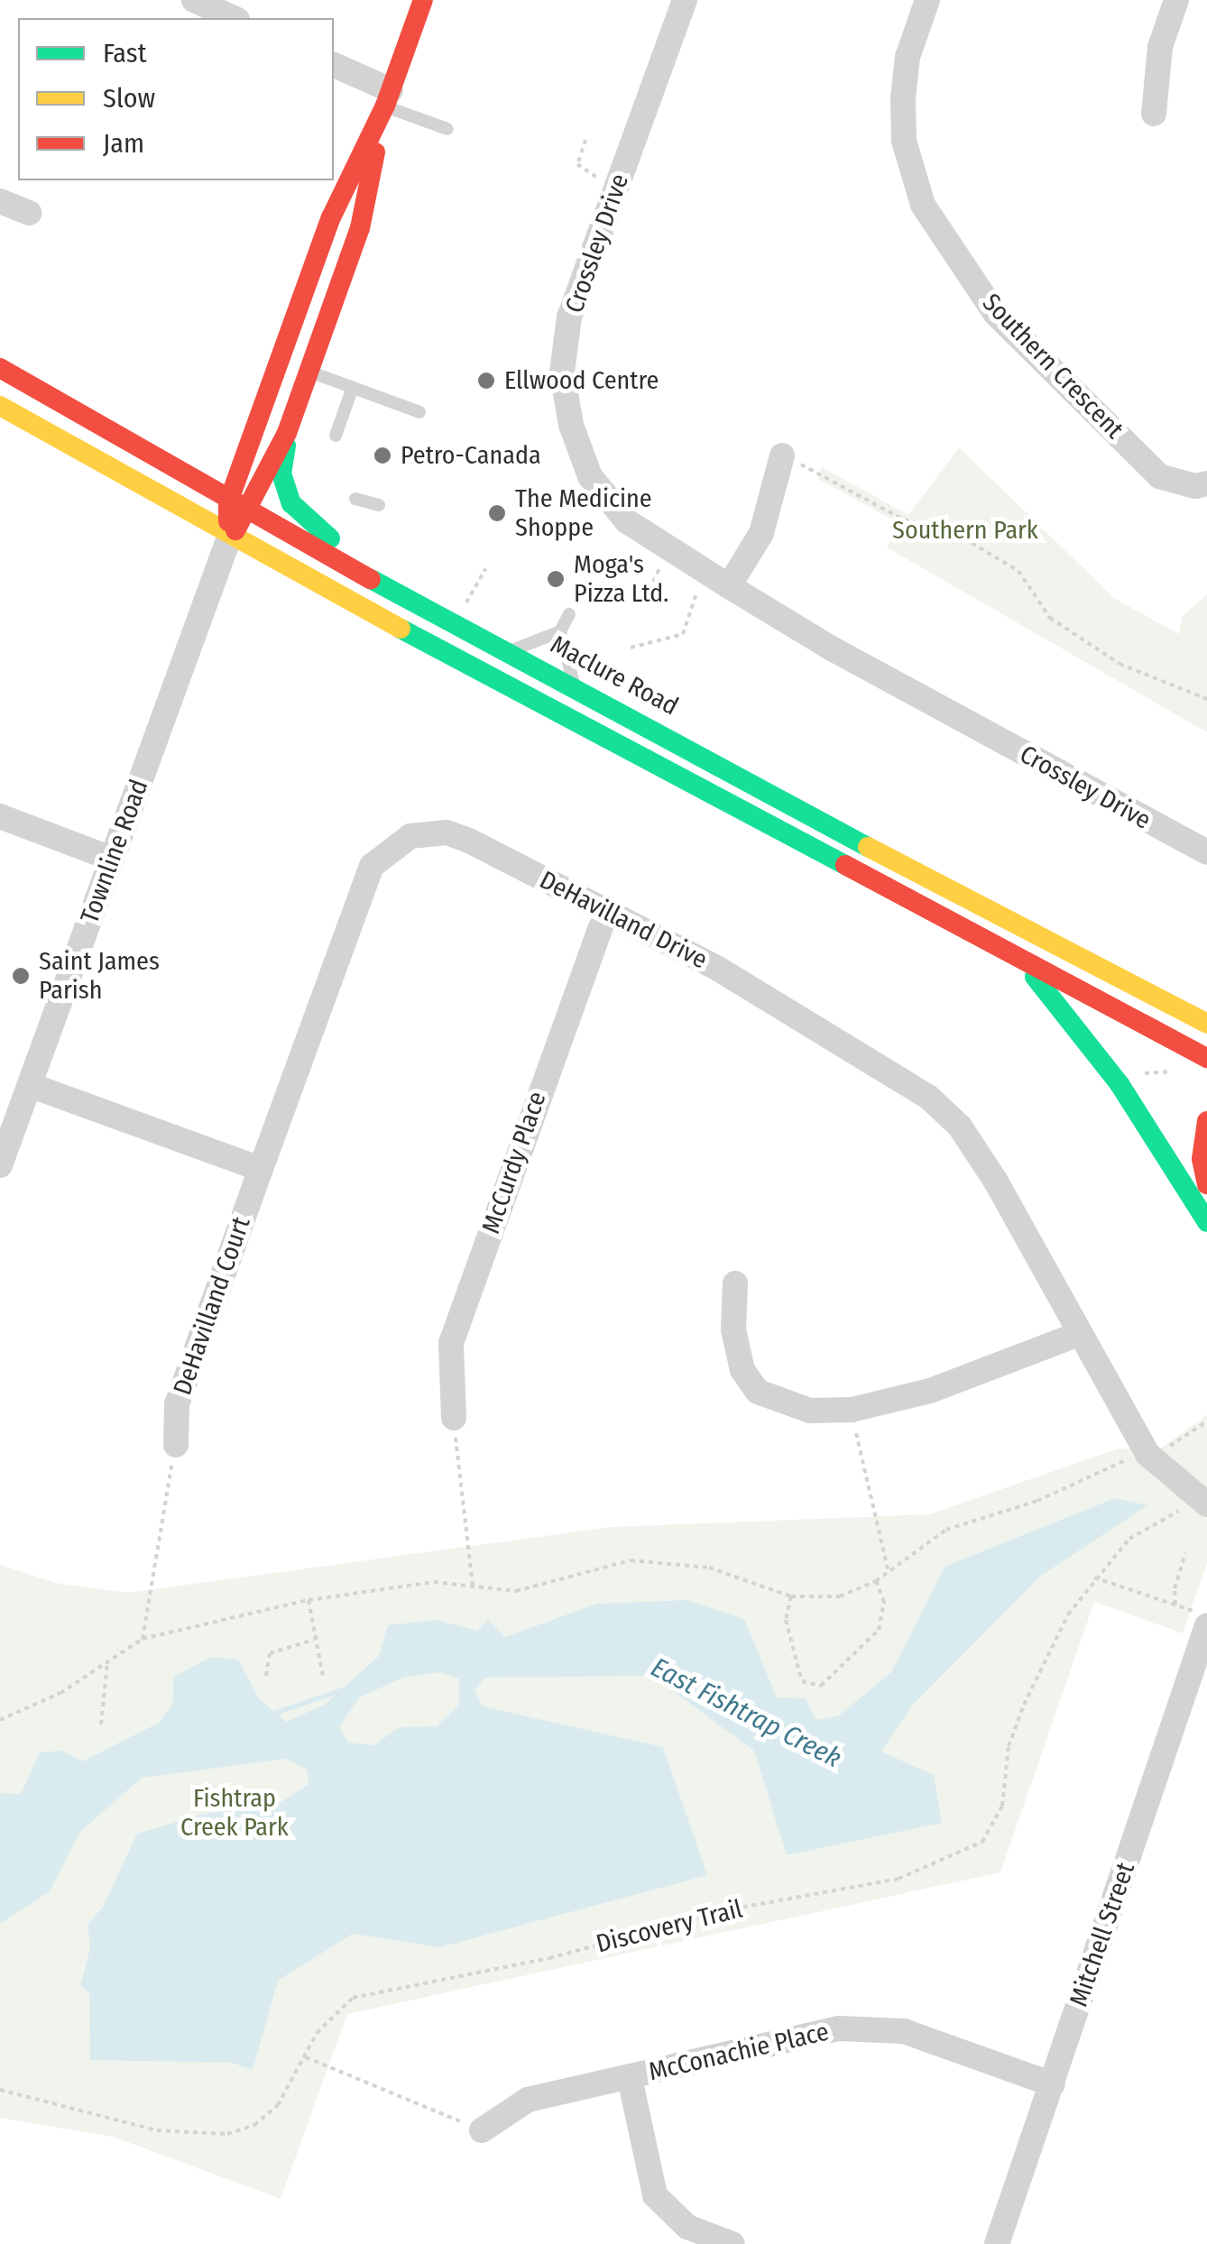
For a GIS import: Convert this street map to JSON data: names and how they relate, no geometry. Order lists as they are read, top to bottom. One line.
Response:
{"streets":{"main road":["Maclure Road","Townline Road"],"street":["Crossley Drive","Southern Crescent","DeHavilland Drive","McCurdy Place","DeHavilland Court","Mitchell Street","McConachie Place"],"path":["Discovery Trail"]},"crossings":[["Maclure Road","Townline Road"],["DeHavilland Drive","McCurdy Place"],["DeHavilland Drive","DeHavilland Court"],["DeHavilland Drive","Discovery Trail"],["Mitchell Street","McConachie Place"]],"water":["East Fishtrap Creek"],"parks":["Southern Park","Fishtrap Creek Park"],"places":["Ellwood Centre","Petro-Canada","The Medicine Shoppe","Moga's Pizza Ltd.","Saint James Parish"],"legend":["Fast","Slow","Jam"]}
